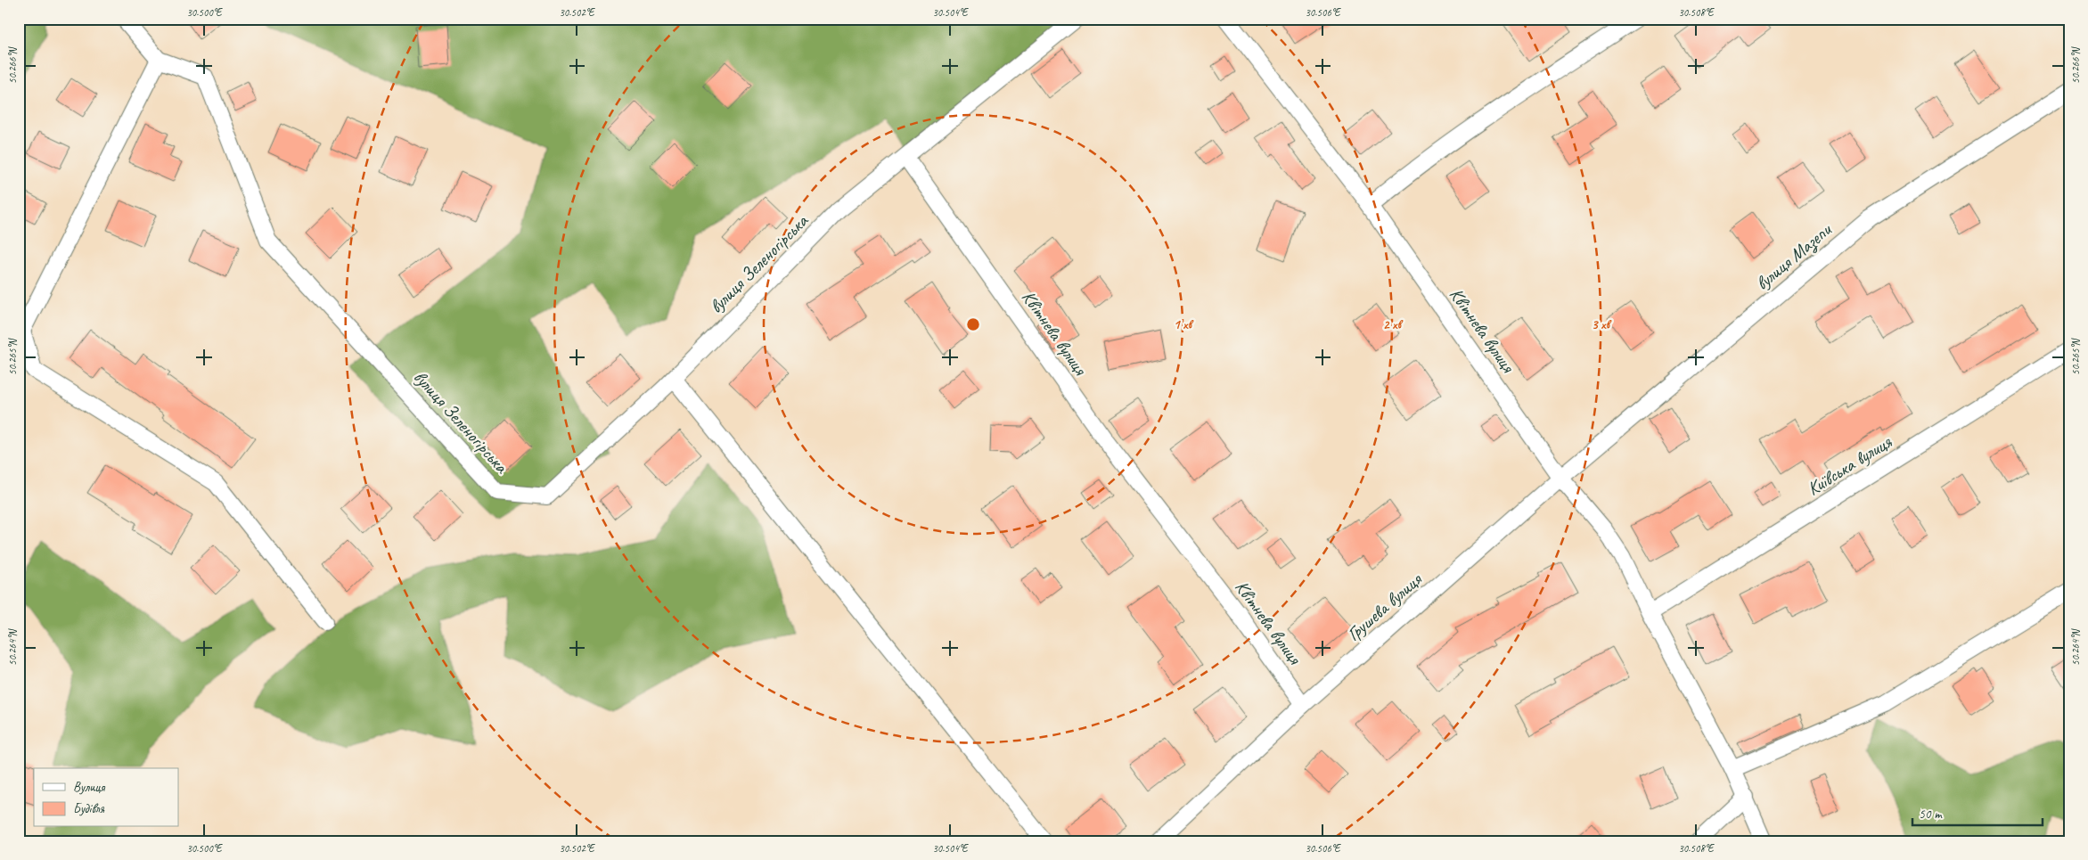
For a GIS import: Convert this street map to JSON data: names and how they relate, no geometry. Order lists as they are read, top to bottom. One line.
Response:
{"streets":{"street":["вулиця Мазепи","вулиця Зеленогірська","Квітнева вулиця","Київська вулиця","Грушева вулиця"]},"crossings":[["вулиця Мазепи","Квітнева вулиця"],["вулиця Мазепи","Грушева вулиця"],["вулиця Зеленогірська","Квітнева вулиця"],["Квітнева вулиця","Київська вулиця"],["Квітнева вулиця","Грушева вулиця"]],"legend":["Вулиця","Будівля"],"scale_bar":"50 m","coordinates":["30.500°E","30.502°E","30.504°E","30.506°E","30.508°E","50.266°N","50.265°N","50.264°N"],"rings":["1 хв","2 хв","3 хв"]}
